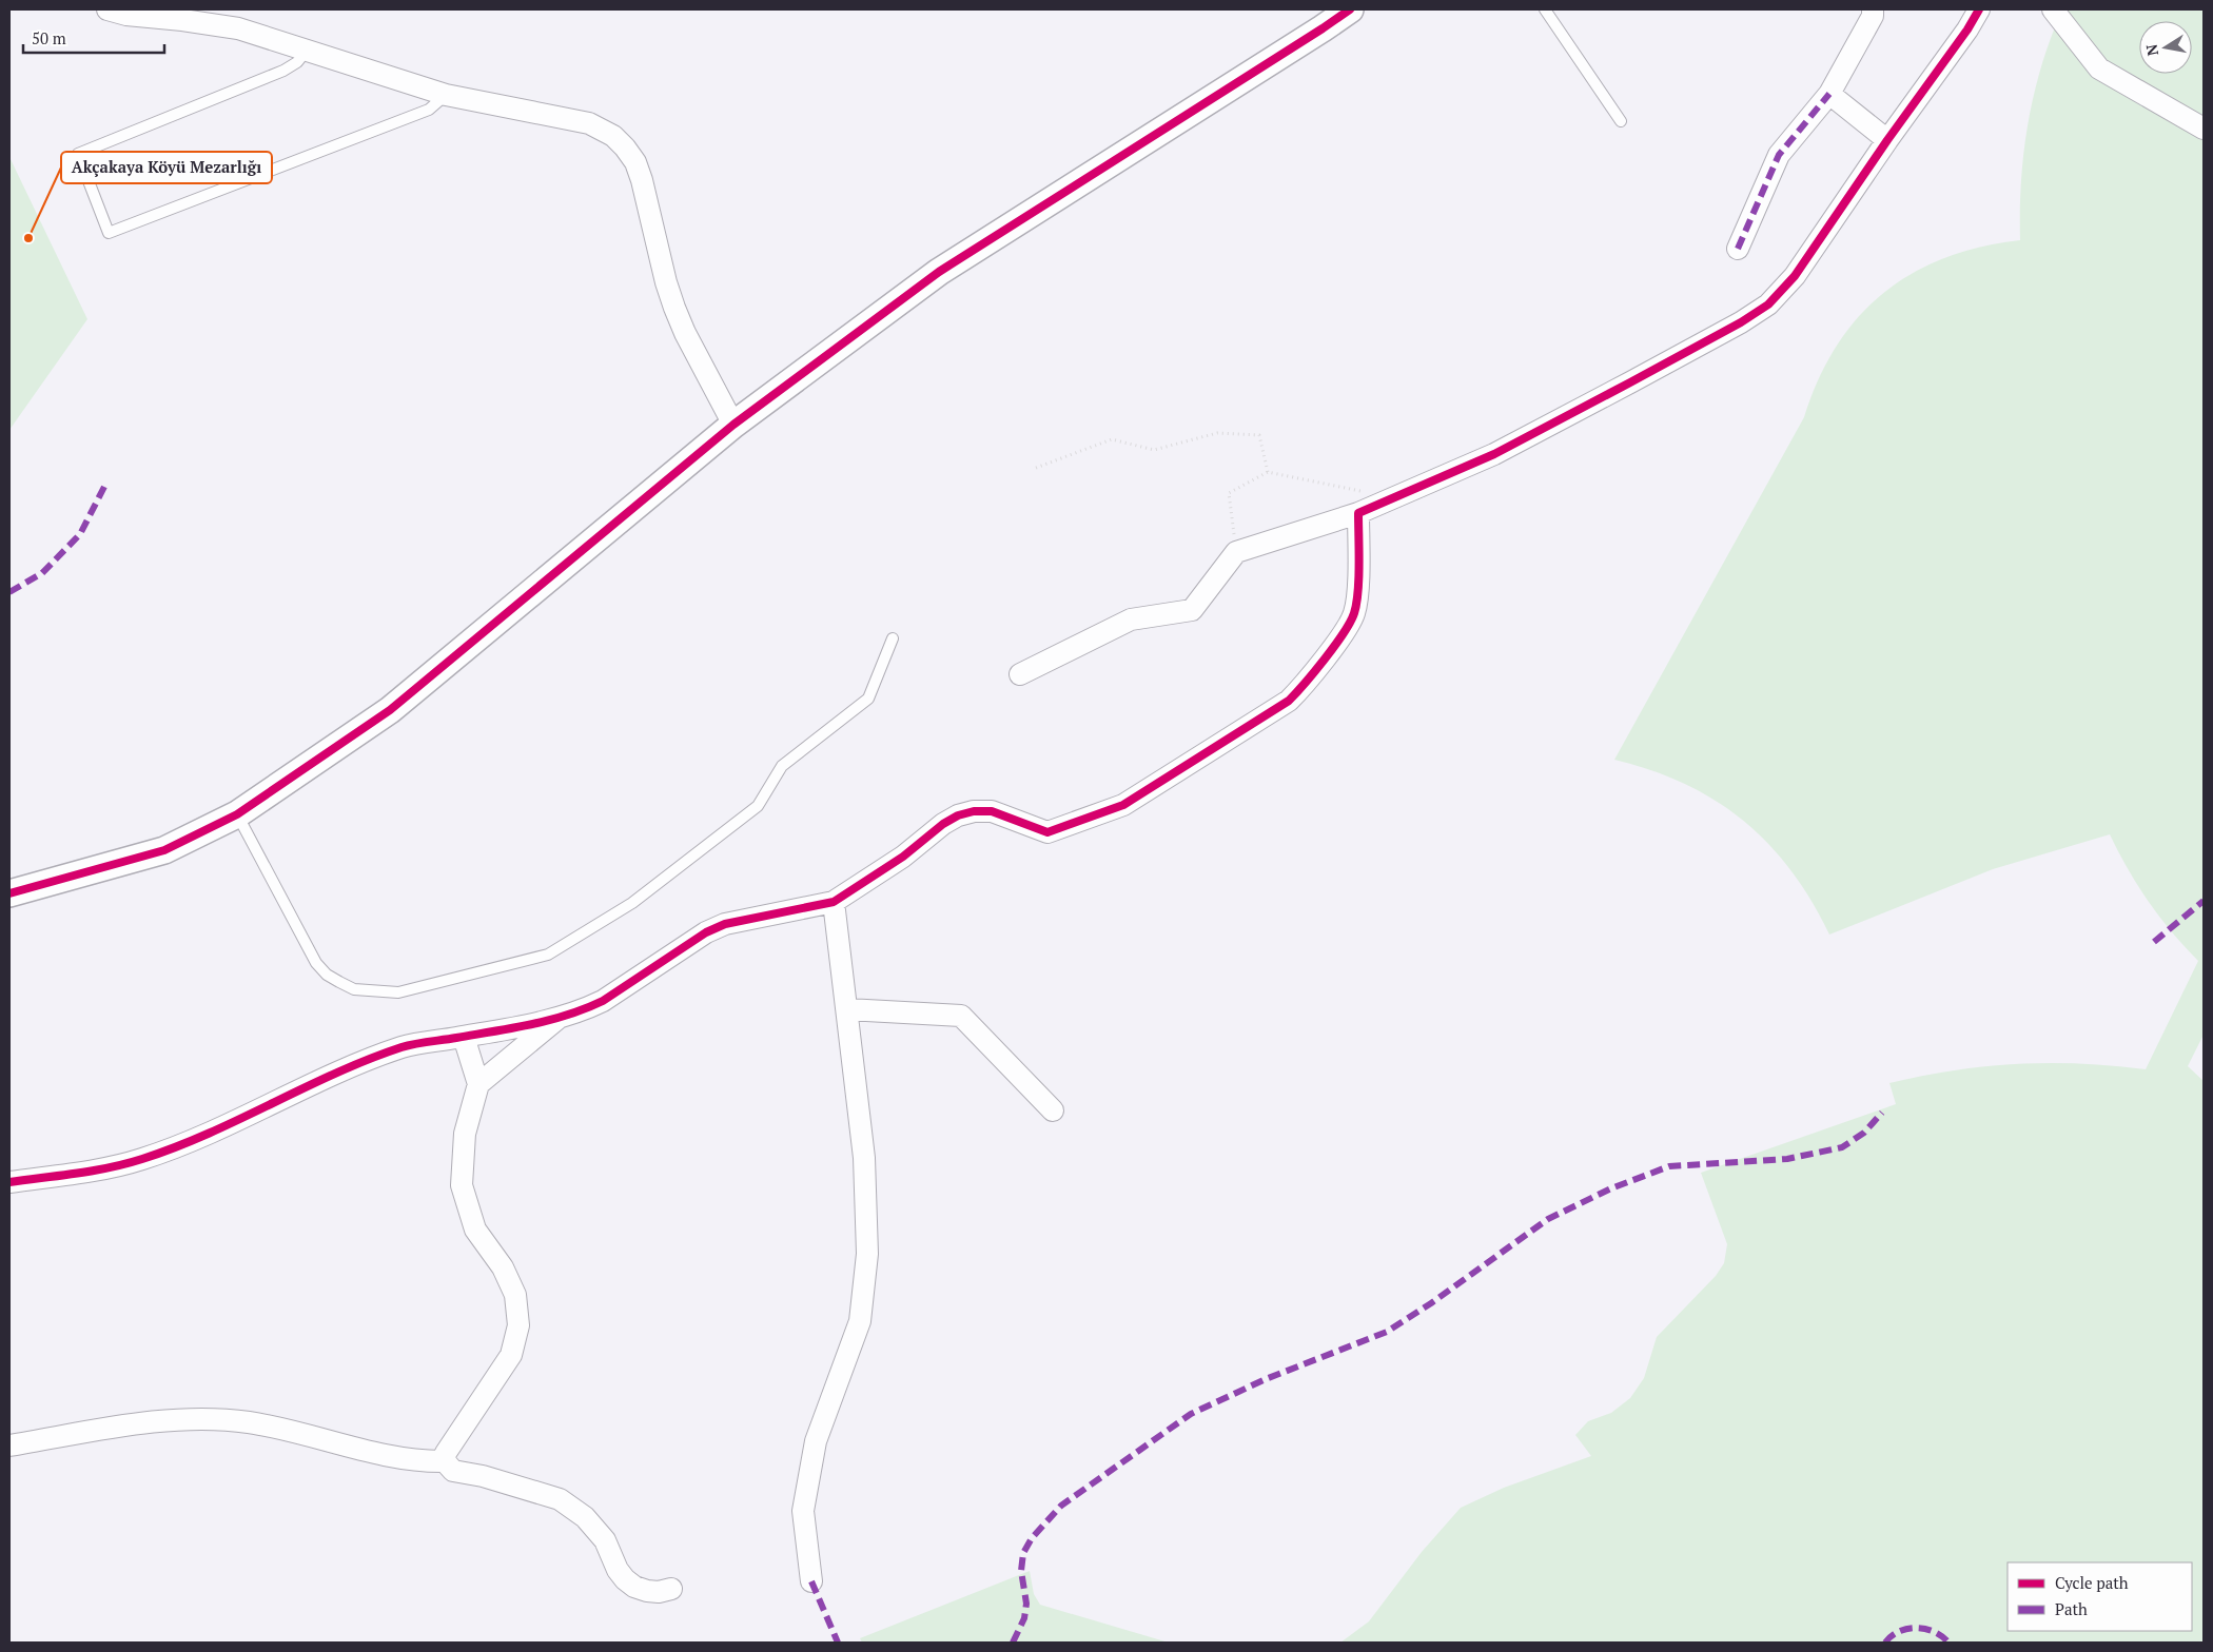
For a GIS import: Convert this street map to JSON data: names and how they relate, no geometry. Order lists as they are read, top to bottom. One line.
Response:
{"places":["Akçakaya Köyü Mezarlığı"],"legend":["Cycle path","Path"],"scale_bar":"50 m","north":"left"}
